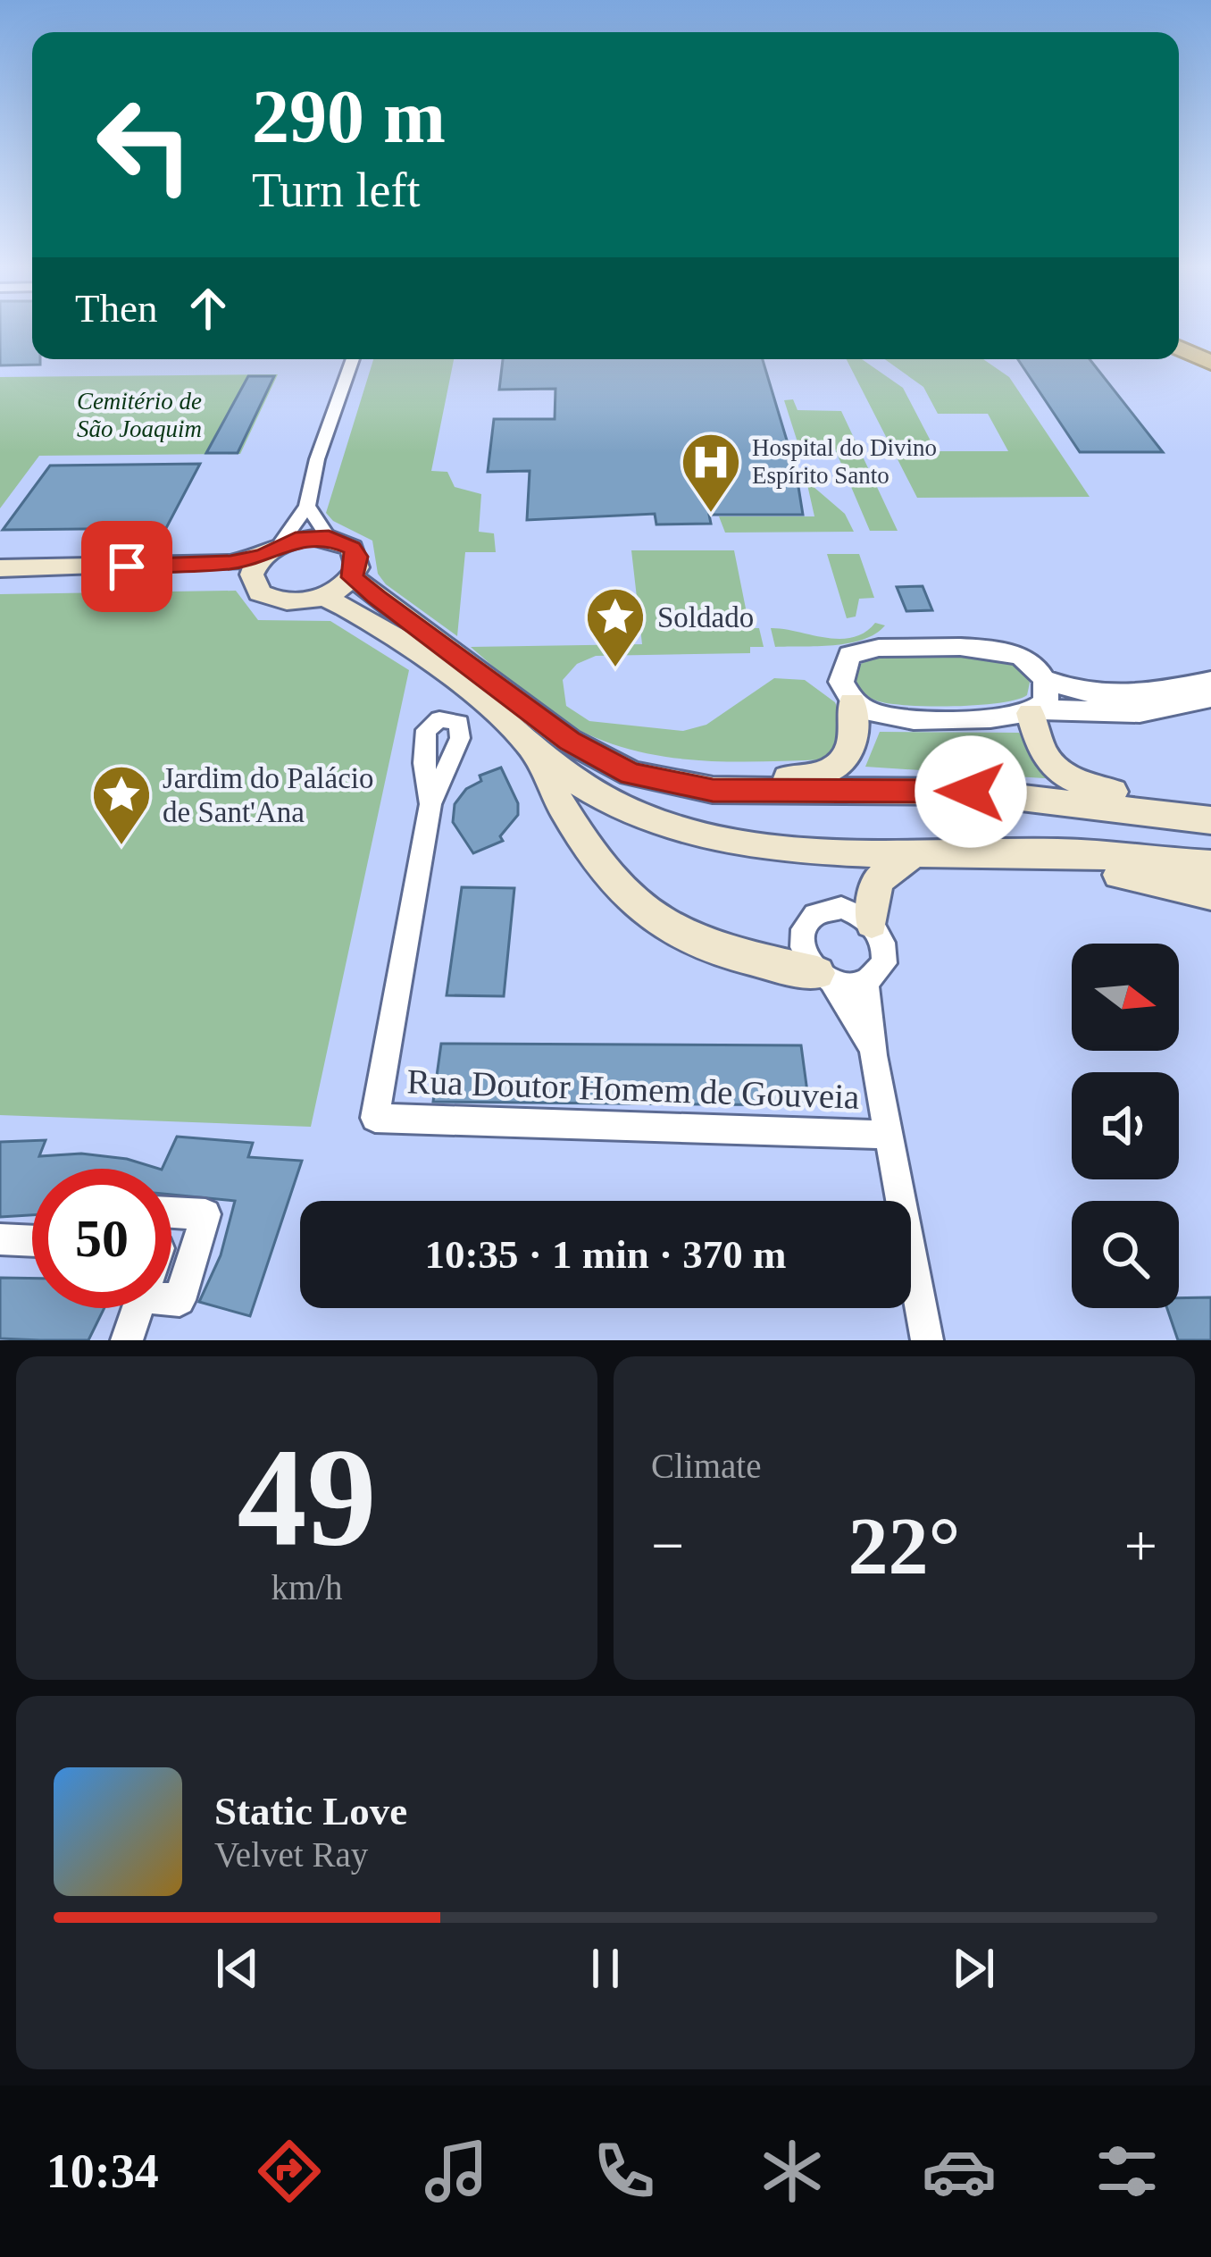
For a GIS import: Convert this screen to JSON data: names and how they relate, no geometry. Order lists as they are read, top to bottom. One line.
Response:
{"streets":{"street":["Rua Doutor Homem de Gouveia"]},"parks":["Cemitério de São Joaquim"],"places":{"hospital":["Hospital do Divino Espírito Santo"],"place":["Soldado","Jardim do Palácio de Sant'Ana"]},"north":"right","page":{"turn":["290 m","Turn left"],"then":"Then","limit":"50","trip":"10:35 · 1 min · 370 m","tile":[["49","km/h"],"Climate"],"heat":["−","22°","+"],"song":["Static Love","Velvet Ray"],"tabs":"10:34"}}
